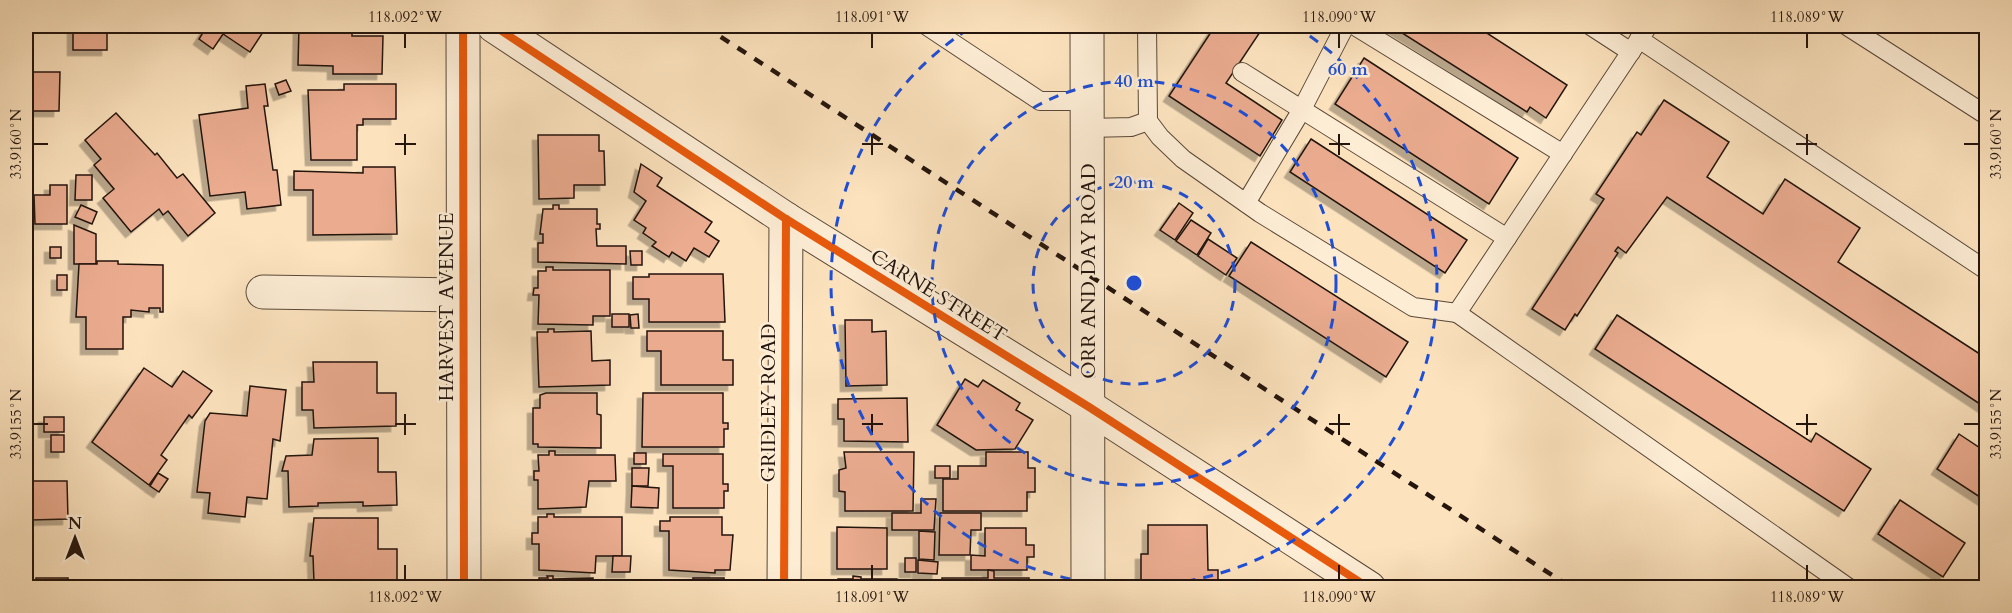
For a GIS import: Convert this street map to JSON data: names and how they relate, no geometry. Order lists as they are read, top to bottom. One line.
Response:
{"streets":{"street":["ORR AND DAY ROAD","CARNE STREET","HARVEST AVENUE","GRIDLEY ROAD"]},"crossings":[["ORR AND DAY ROAD","CARNE STREET"],["CARNE STREET","GRIDLEY ROAD"]],"north":"top","coordinates":["118.092°W","118.091°W","118.090°W","118.089°W","33.9160°N","33.9155°N"],"rings":["60 m","40 m","20 m"]}
